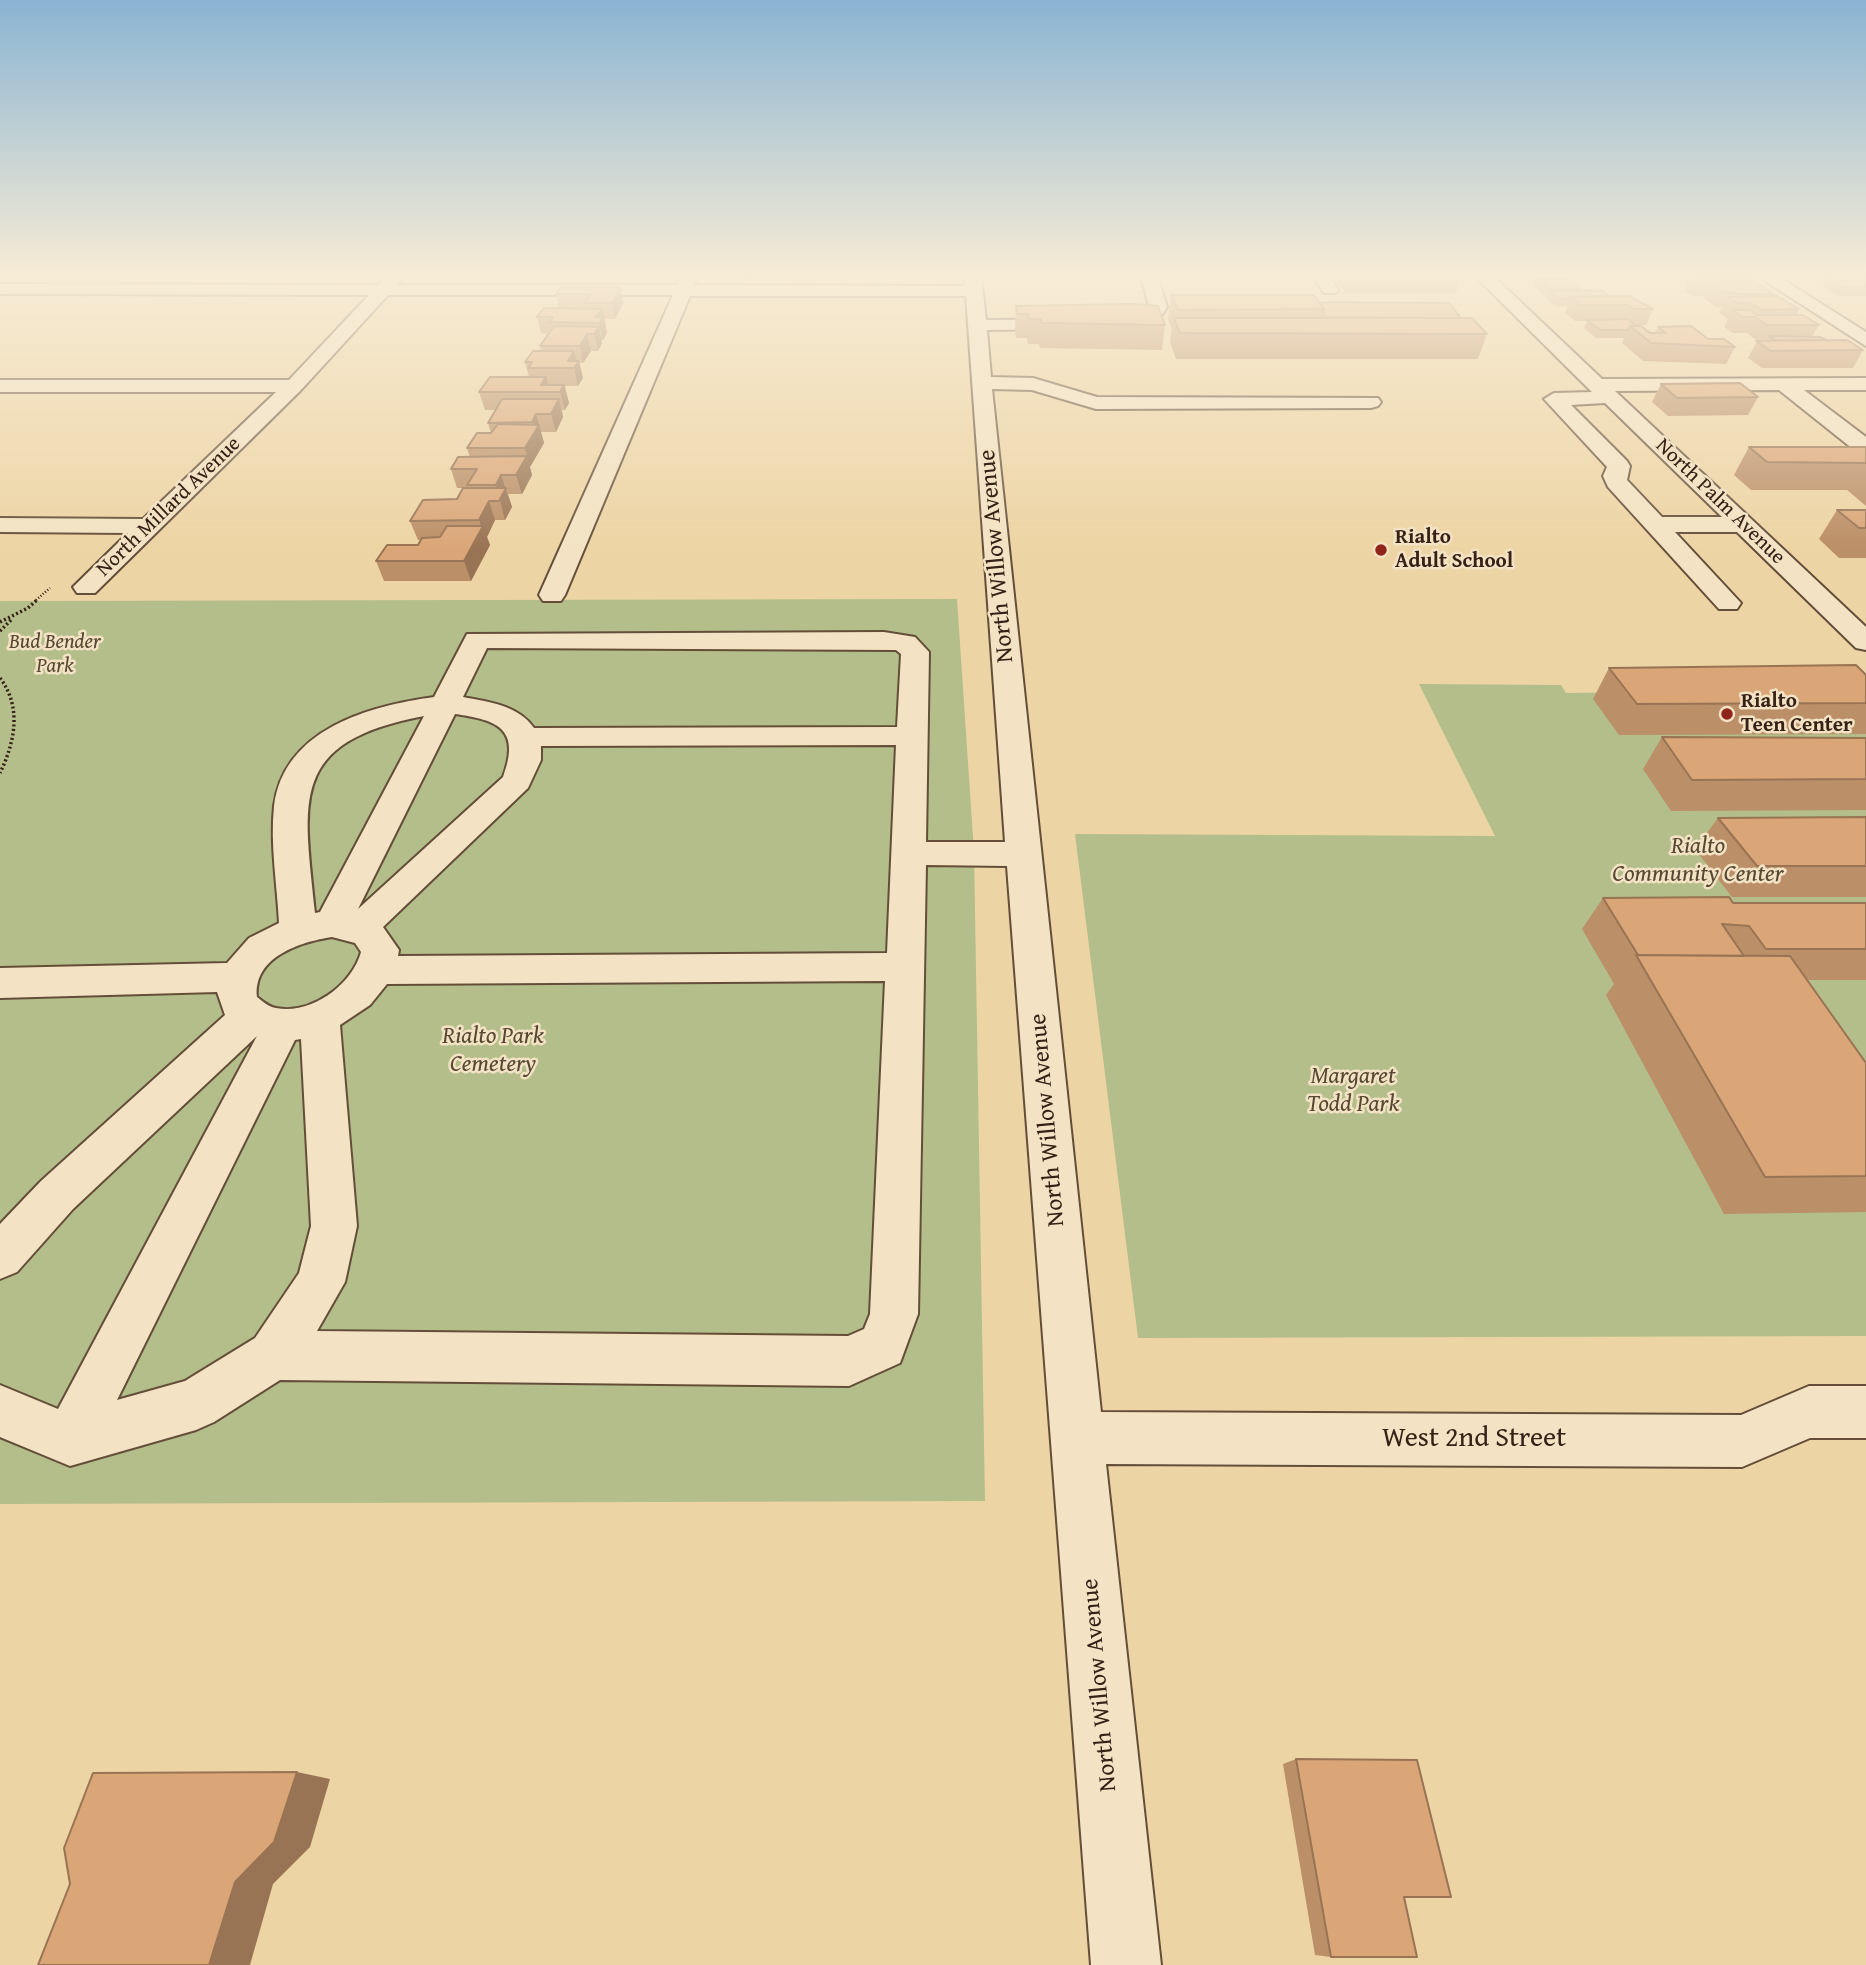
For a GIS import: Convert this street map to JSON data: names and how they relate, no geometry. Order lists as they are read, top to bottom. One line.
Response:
{"streets":{"street":["North Palm Avenue","North Millard Avenue","North Willow Avenue","West 2nd Street"]},"crossings":[["North Willow Avenue","West 2nd Street"]],"parks":["Bud Bender Park","Rialto Community Center","Rialto Park Cemetery","Margaret Todd Park"],"places":["Rialto Adult School","Rialto Teen Center"]}
